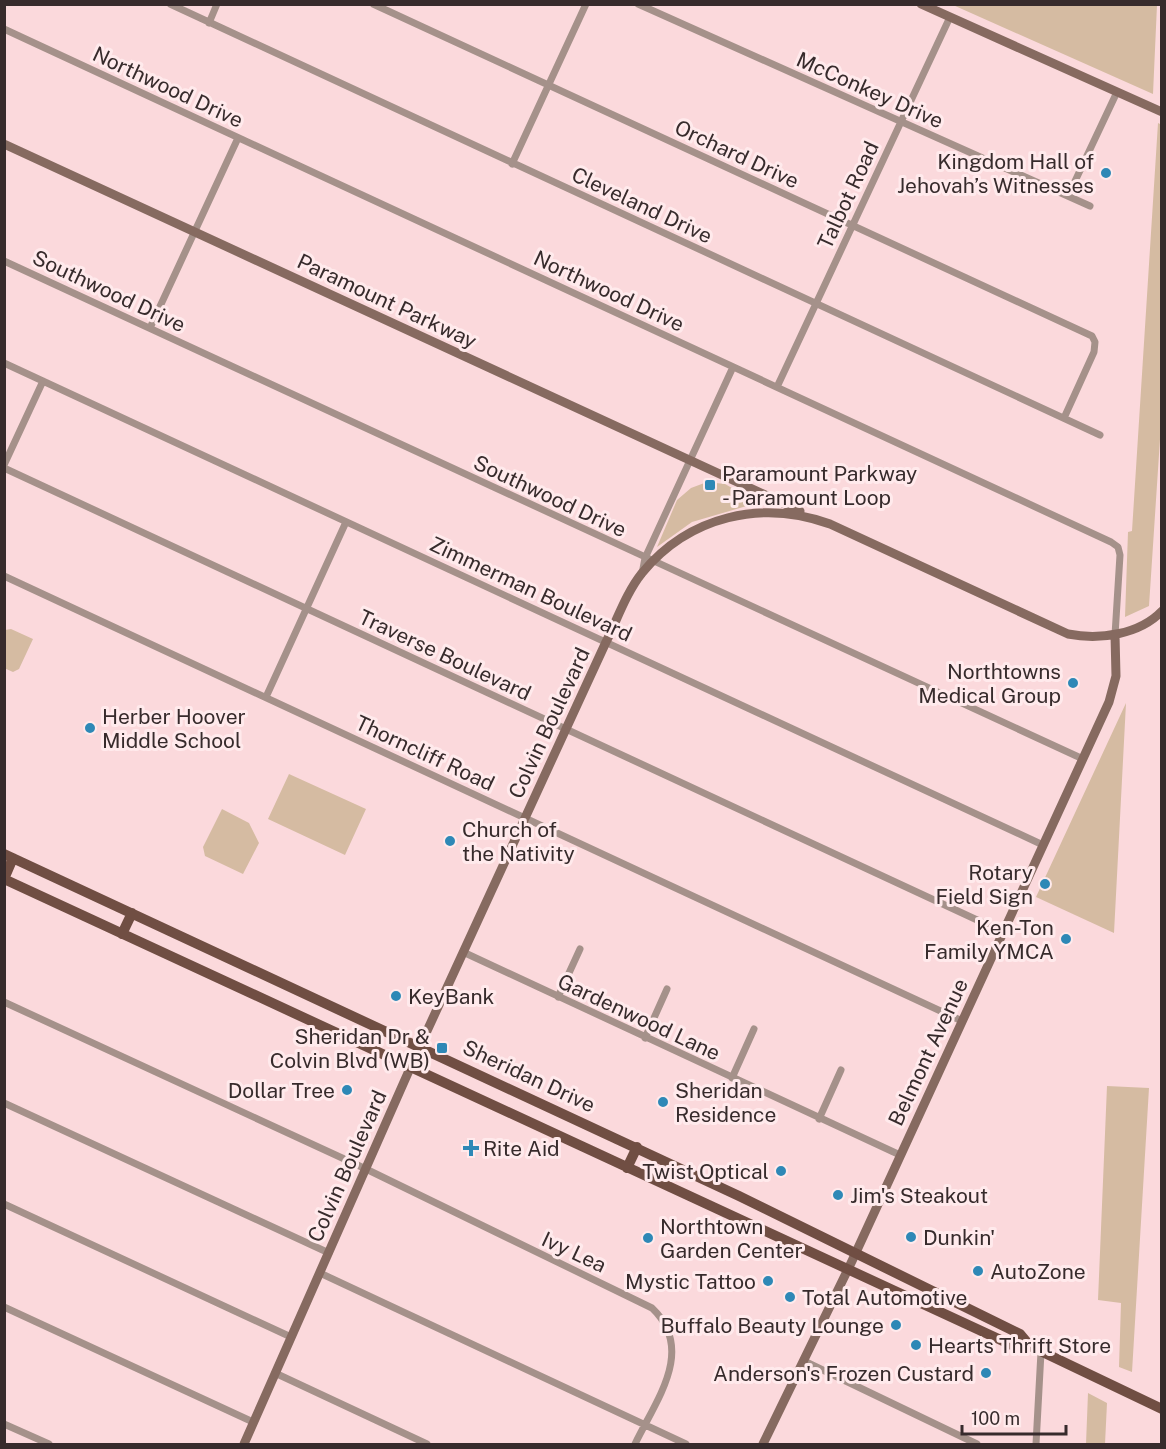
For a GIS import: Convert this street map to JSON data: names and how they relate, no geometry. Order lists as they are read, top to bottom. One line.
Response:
{"streets":{"main road":["Sheridan Drive"],"street":["Northwood Drive","McConkey Drive","Orchard Drive","Talbot Road","Cleveland Drive","Southwood Drive","Paramount Parkway","Zimmerman Boulevard","Traverse Boulevard","Colvin Boulevard","Thorncliff Road","Gardenwood Lane","Belmont Avenue","Ivy Lea"]},"crossings":[["Northwood Drive","Talbot Road"],["Northwood Drive","Colvin Boulevard"],["Northwood Drive","Belmont Avenue"],["McConkey Drive","Talbot Road"],["Orchard Drive","Talbot Road"],["Orchard Drive","Cleveland Drive"],["Talbot Road","Cleveland Drive"],["Southwood Drive","Colvin Boulevard"],["Southwood Drive","Belmont Avenue"],["Paramount Parkway","Colvin Boulevard"],["Zimmerman Boulevard","Colvin Boulevard"],["Zimmerman Boulevard","Belmont Avenue"],["Traverse Boulevard","Colvin Boulevard"],["Traverse Boulevard","Belmont Avenue"],["Colvin Boulevard","Thorncliff Road"],["Colvin Boulevard","Gardenwood Lane"],["Colvin Boulevard","Belmont Avenue"],["Colvin Boulevard","Sheridan Drive"],["Colvin Boulevard","Ivy Lea"],["Thorncliff Road","Belmont Avenue"],["Gardenwood Lane","Belmont Avenue"],["Belmont Avenue","Sheridan Drive"]],"places":{"other":["Kingdom Hall of Jehovah’s Witnesses","Northtowns Medical Group","Herber Hoover Middle School","Church of the Nativity","Rotary Field Sign","Ken-Ton Family YMCA","KeyBank","Dollar Tree","Sheridan Residence","Twist Optical","Jim's Steakout","Dunkin'","Northtown Garden Center","AutoZone","Mystic Tattoo","Total Automotive","Buffalo Beauty Lounge","Hearts Thrift Store","Anderson's Frozen Custard"],"transit":["Paramount Parkway - Paramount Loop","Sheridan Dr & Colvin Blvd (WB)"],"health":["Rite Aid"]},"scale_bar":"100 m"}
